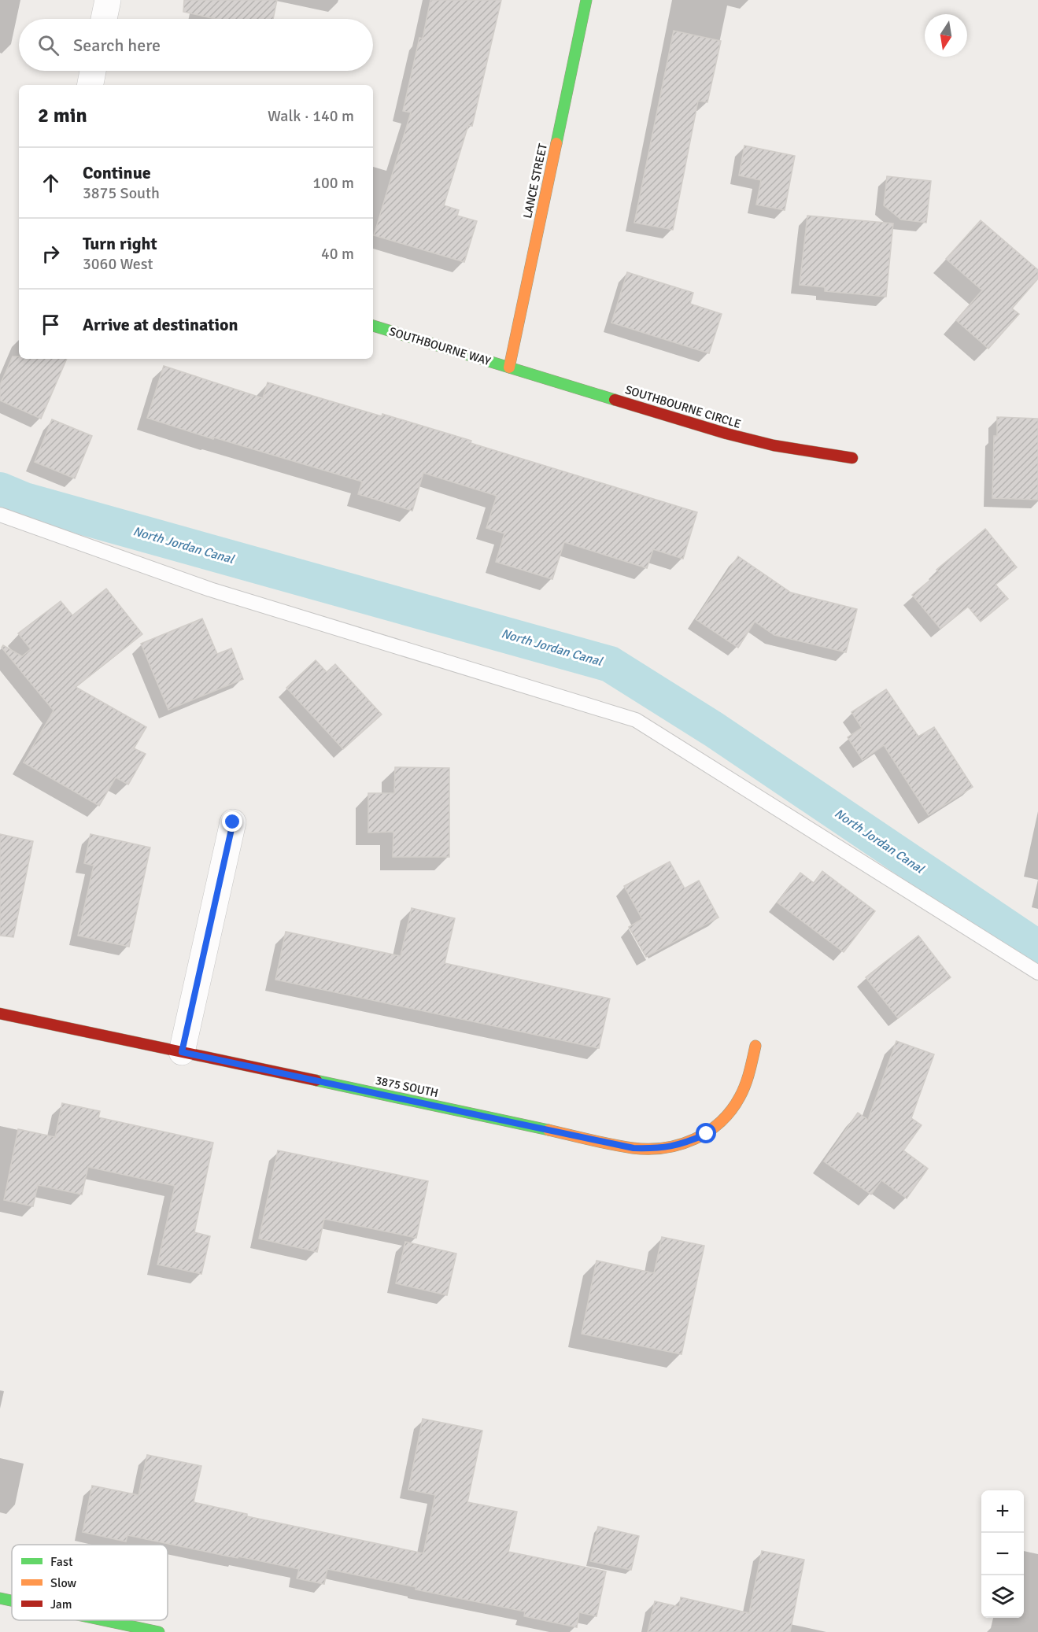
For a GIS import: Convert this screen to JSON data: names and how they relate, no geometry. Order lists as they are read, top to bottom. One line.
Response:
{"streets":{"street":["LANCE STREET","SOUTHBOURNE WAY","SOUTHBOURNE CIRCLE","3875 SOUTH"]},"crossings":[["LANCE STREET","SOUTHBOURNE WAY"],["LANCE STREET","SOUTHBOURNE CIRCLE"],["SOUTHBOURNE WAY","SOUTHBOURNE CIRCLE"]],"water":["North Jordan Canal"],"legend":["Fast","Slow","Jam"],"north":"bottom","page":{"search":"Search here","heading":["2 min","Walk · 140 m"],"list":[["Continue","3875 South","100 m"],["Turn right","3060 West","40 m"],"Arrive at destination"],"map_buttons":["+","−"]}}
